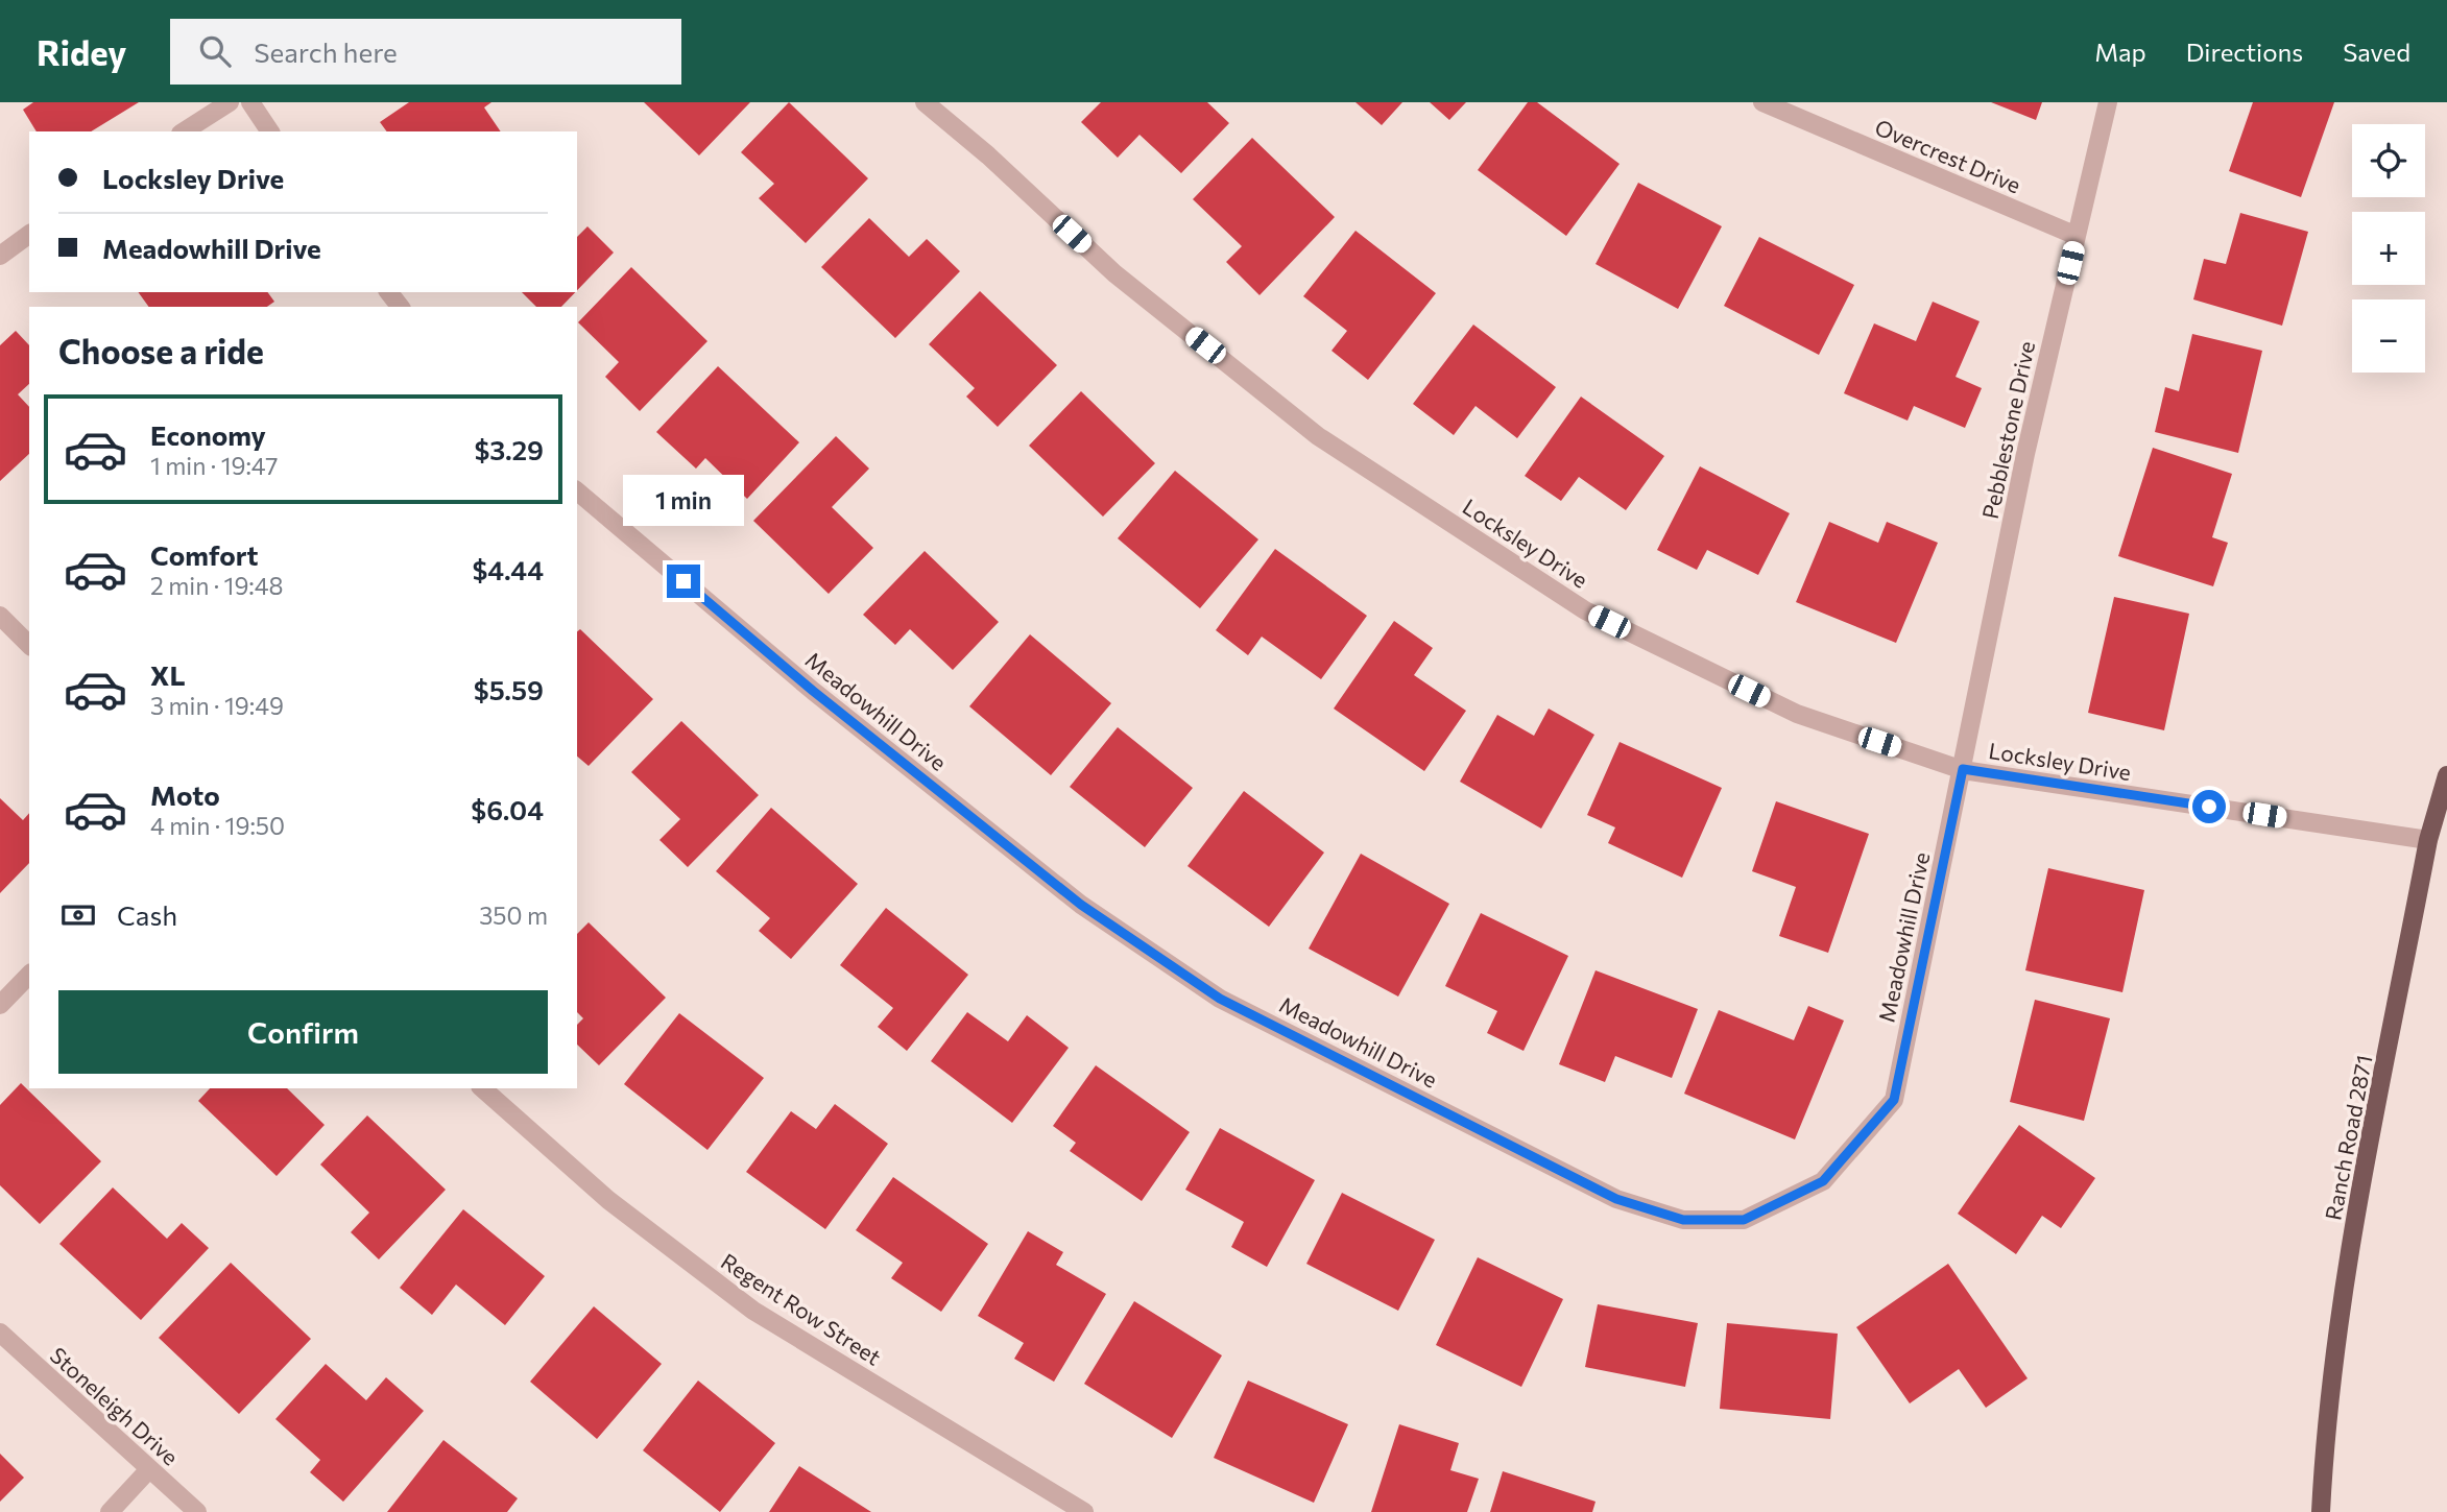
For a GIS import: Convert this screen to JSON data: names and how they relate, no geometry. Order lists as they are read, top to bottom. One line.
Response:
{"streets":{"main road":["Ranch Road 2871"],"street":["Overcrest Drive","Pebblestone Drive","Locksley Drive","Meadowhill Drive","Regent Row Street","Stoneleigh Drive"]},"crossings":[["Overcrest Drive","Pebblestone Drive"],["Pebblestone Drive","Locksley Drive"],["Pebblestone Drive","Meadowhill Drive"],["Locksley Drive","Meadowhill Drive"],["Locksley Drive","Ranch Road 2871"]],"page":{"header":"Ridey","search":"Search here","nav":["Map","Directions","Saved"],"map_buttons":["+","−"],"banner":["Locksley Drive","Meadowhill Drive"],"heading":"Choose a ride","list":[{"name":"Economy","note":"1 min · 19:47","value":"$3.29"},{"name":"Comfort","note":"2 min · 19:48","value":"$4.44"},{"name":"XL","note":"3 min · 19:49","value":"$5.59"},{"name":"Moto","note":"4 min · 19:50","value":"$6.04"}],"bubble":"1 min","pay":["Cash","350 m"],"buttons":"Confirm"}}
